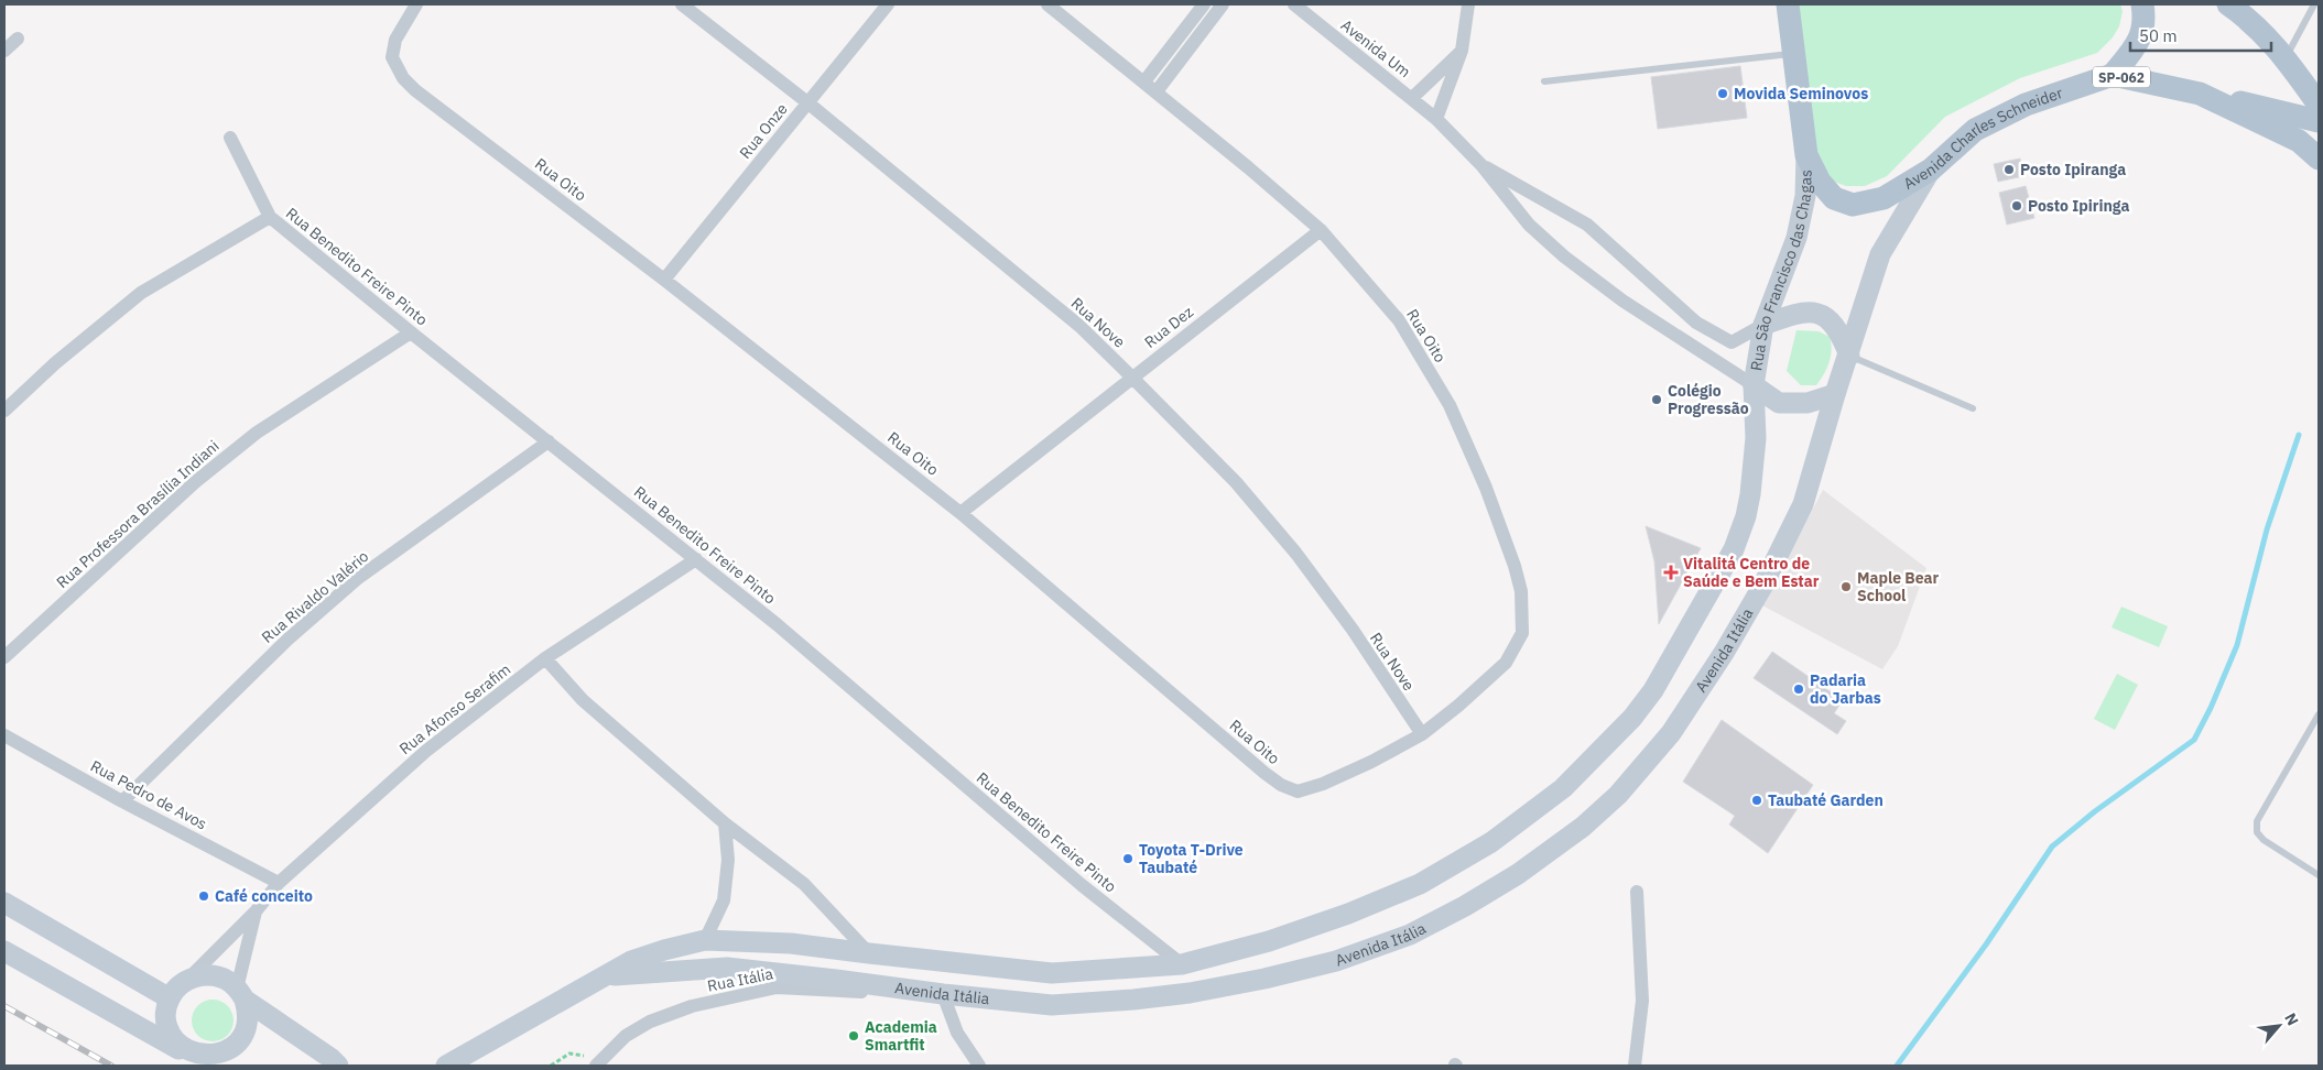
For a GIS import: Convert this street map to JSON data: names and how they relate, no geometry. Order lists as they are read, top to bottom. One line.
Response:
{"streets":{"main road":["SP-062","Avenida Charles Schneider","Rua São Francisco das Chagas","Avenida Itália"],"street":["Avenida Um","Rua Onze","Rua Oito","Rua Benedito Freire Pinto","Rua Nove","Rua Dez","Rua Professora Brasília Indiani","Rua Rivaldo Valério","Rua Afonso Serafim","Rua Pedro de Avos","Rua Itália"]},"crossings":[["SP-062","Avenida Charles Schneider"],["Rua Onze","Rua Oito"],["Rua Onze","Rua Nove"],["Avenida Charles Schneider","Rua São Francisco das Chagas"],["Rua Oito","Rua Nove"],["Rua Oito","Rua Dez"],["Rua Benedito Freire Pinto","Rua Professora Brasília Indiani"],["Rua Benedito Freire Pinto","Rua Rivaldo Valério"],["Rua Benedito Freire Pinto","Avenida Itália"],["Rua Benedito Freire Pinto","Rua Afonso Serafim"],["Rua São Francisco das Chagas","Avenida Itália"],["Rua Nove","Rua Dez"],["Rua Rivaldo Valério","Rua Pedro de Avos"],["Avenida Itália","Rua Itália"],["Rua Afonso Serafim","Rua Pedro de Avos"]],"places":{"other":["Movida Seminovos","Posto Ipiranga","Posto Ipiringa","Colégio Progressão","Maple Bear School","Padaria do Jarbas","Taubaté Garden","Toyota T-Drive Taubaté","Café conceito","Academia Smartfit"],"health":["Vitalitá Centro de Saúde e Bem Estar"]},"scale_bar":"50 m","north":"top right"}
